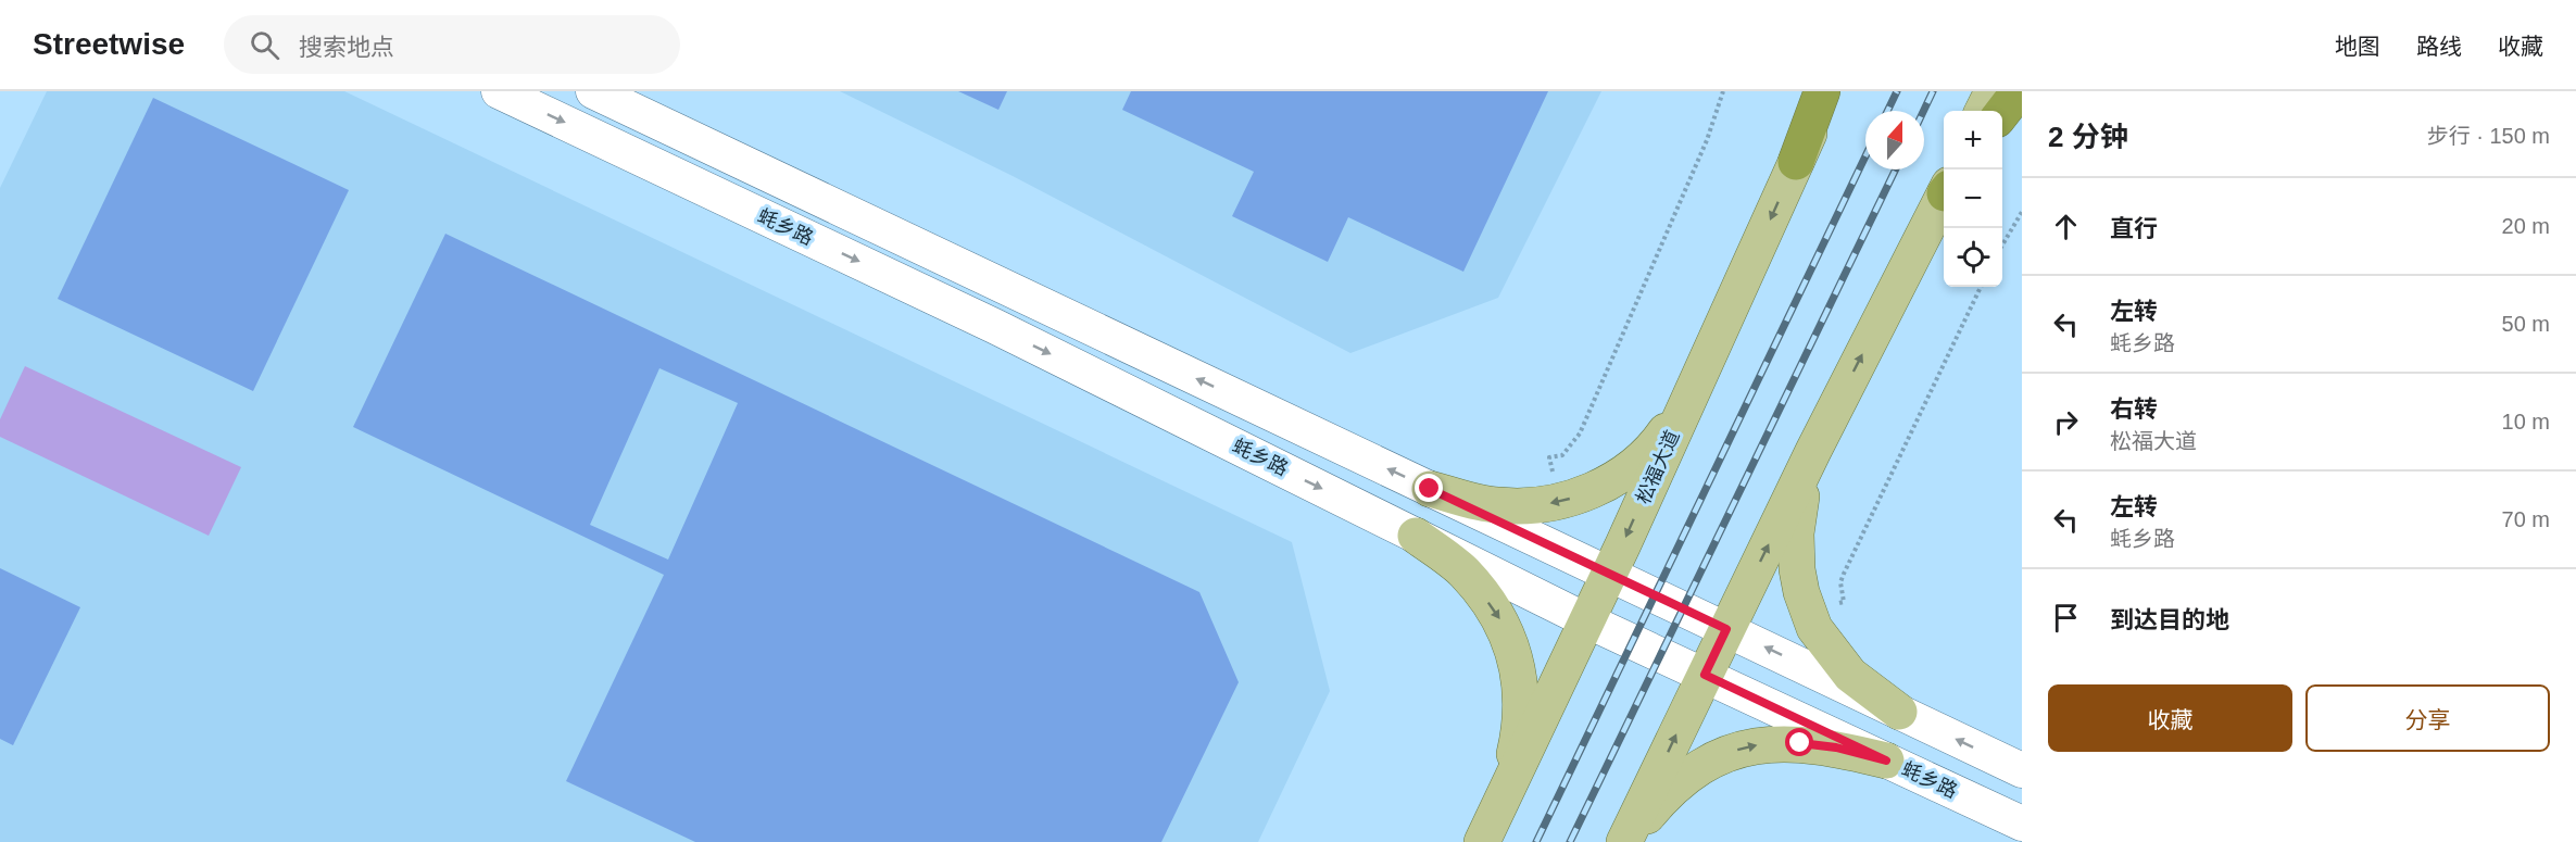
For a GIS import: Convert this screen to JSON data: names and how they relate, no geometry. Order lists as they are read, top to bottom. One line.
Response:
{"streets":{"main road":["松福大道"],"street":["蚝乡路"]},"crossings":[["蚝乡路","松福大道"]],"north":"top","page":{"header":"Streetwise","search":"搜索地点","nav":["地图","路线","收藏"],"heading":["2 分钟","步行 · 150 m"],"map_buttons":["+","−"],"list":[["直行","20 m"],["左转","蚝乡路","50 m"],["右转","松福大道","10 m"],["左转","蚝乡路","70 m"],"到达目的地"],"buttons":["收藏","分享"]}}
